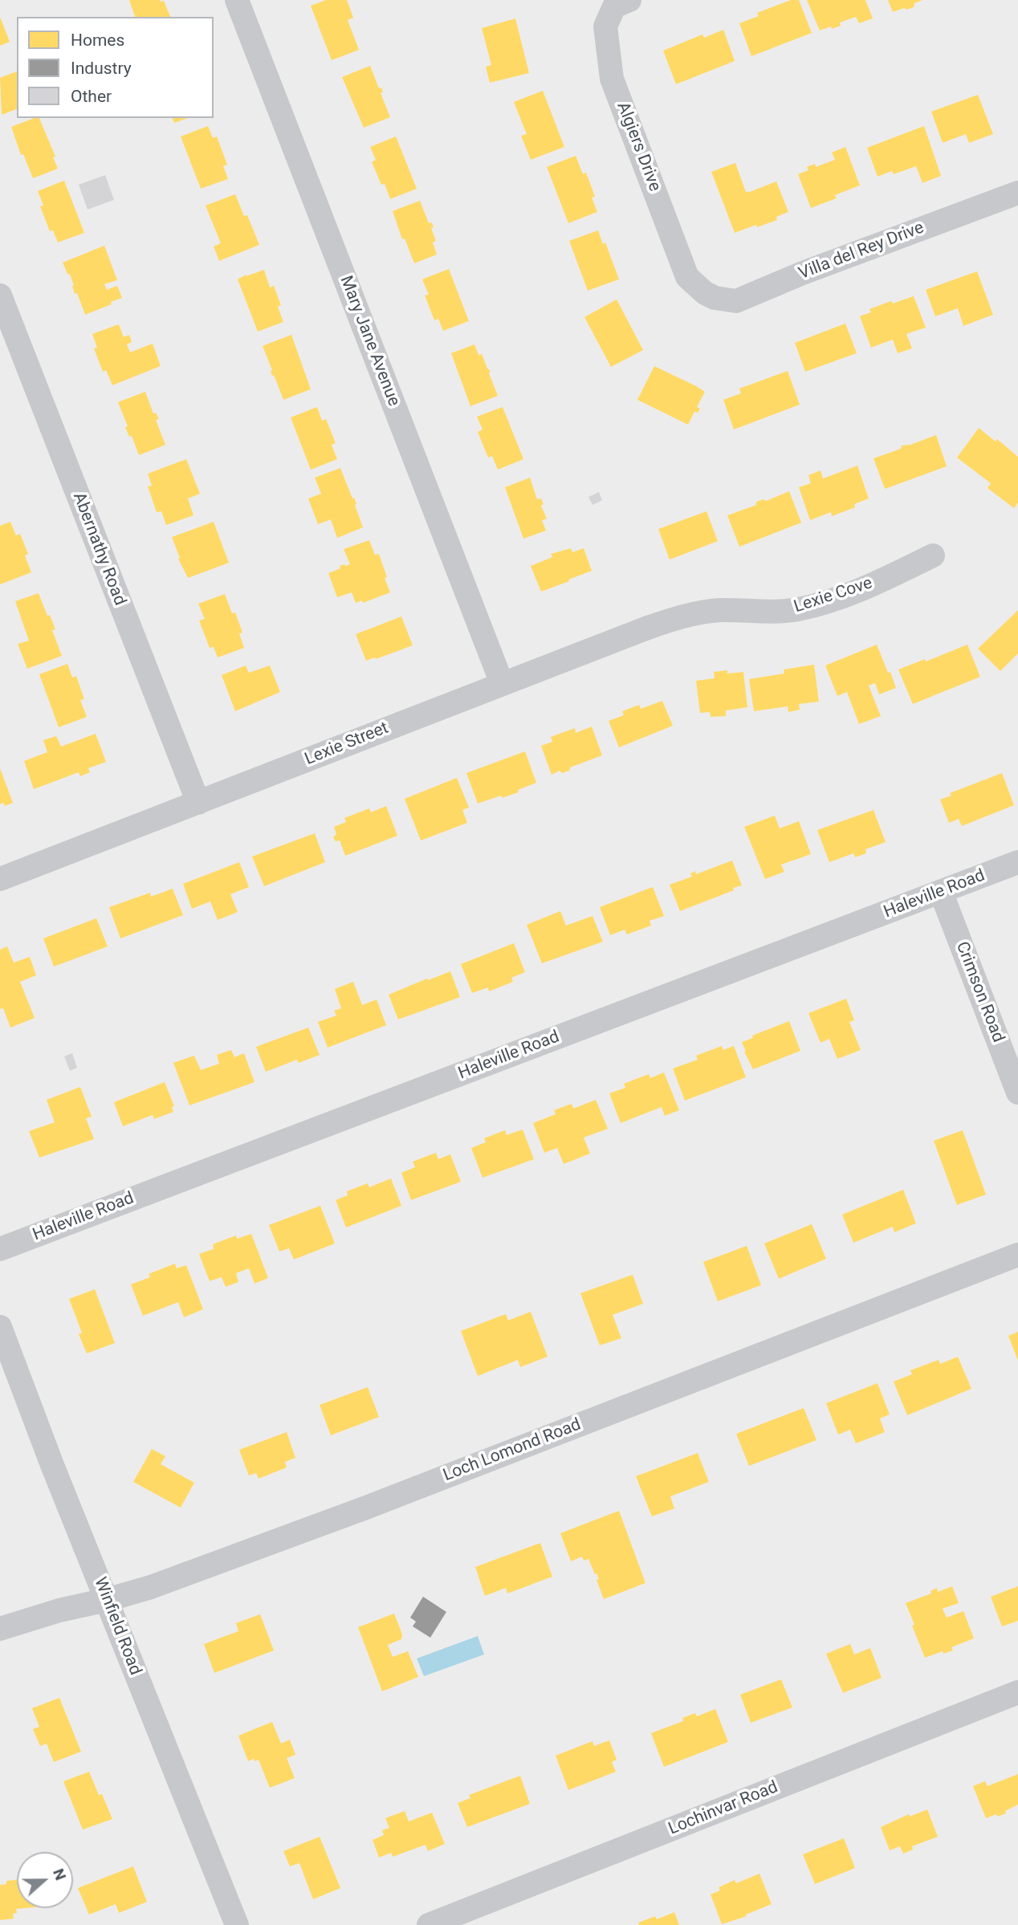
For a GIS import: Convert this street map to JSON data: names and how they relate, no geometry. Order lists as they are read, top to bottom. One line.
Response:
{"streets":{"street":["Algiers Drive","Villa del Rey Drive","Mary Jane Avenue","Abernathy Road","Lexie Cove","Lexie Street","Haleville Road","Crimson Road","Loch Lomond Road","Winfield Road","Lochinvar Road"]},"crossings":[["Algiers Drive","Villa del Rey Drive"],["Mary Jane Avenue","Lexie Street"],["Abernathy Road","Lexie Street"],["Lexie Cove","Lexie Street"],["Haleville Road","Crimson Road"],["Loch Lomond Road","Winfield Road"]],"legend":["Homes","Industry","Other"],"north":"right"}
